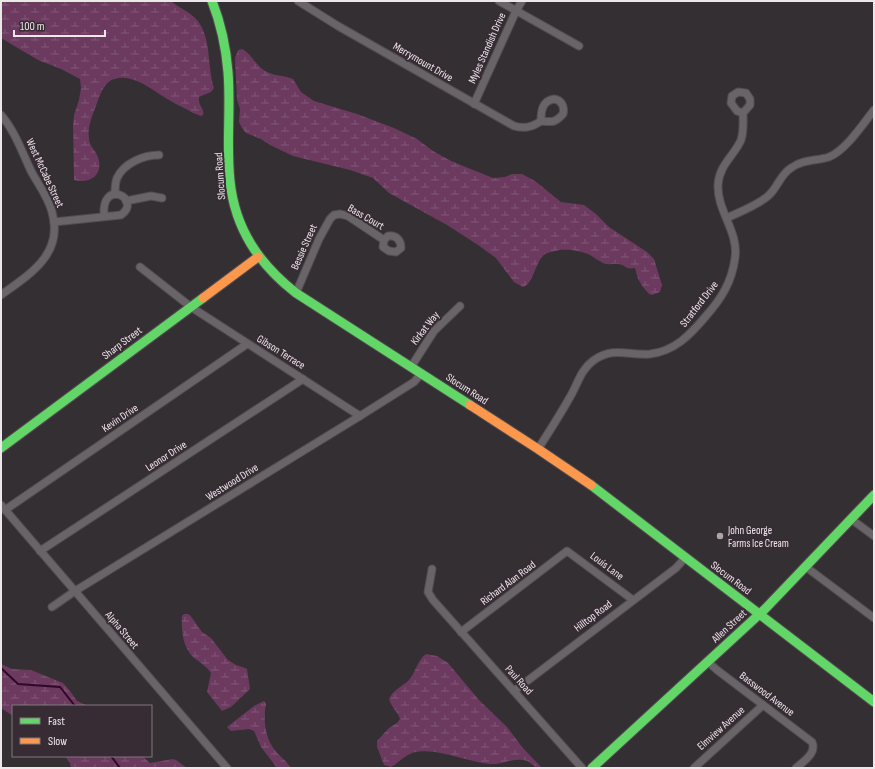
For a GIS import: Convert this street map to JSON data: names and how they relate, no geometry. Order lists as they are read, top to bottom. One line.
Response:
{"streets":{"main road":["Slocum Road","Sharp Street","Allen Street"],"street":["Myles Standish Drive","Merrymount Drive","West McCabe Street","Bass Court","Bessie Street","Stratford Drive","Kirkat Way","Gibson Terrace","Kevin Drive","Leonor Drive","Westwood Drive","Louis Lane","Richard Alan Road","Hilltop Road","Alpha Street","Paul Road","Basswood Avenue","Elmview Avenue"]},"crossings":[["Myles Standish Drive","Merrymount Drive"],["Slocum Road","Bessie Street"],["Slocum Road","Stratford Drive"],["Slocum Road","Kirkat Way"],["Slocum Road","Sharp Street"],["Slocum Road","Westwood Drive"],["Slocum Road","Hilltop Road"],["Slocum Road","Allen Street"],["Bass Court","Bessie Street"],["Sharp Street","Gibson Terrace"],["Gibson Terrace","Kevin Drive"],["Gibson Terrace","Leonor Drive"],["Gibson Terrace","Westwood Drive"],["Kevin Drive","Alpha Street"],["Leonor Drive","Alpha Street"],["Westwood Drive","Alpha Street"],["Louis Lane","Richard Alan Road"],["Louis Lane","Hilltop Road"],["Richard Alan Road","Paul Road"],["Hilltop Road","Paul Road"],["Allen Street","Basswood Avenue"],["Basswood Avenue","Elmview Avenue"]],"places":["John George Farms Ice Cream"],"legend":["Fast","Slow"],"scale_bar":"100 m"}
